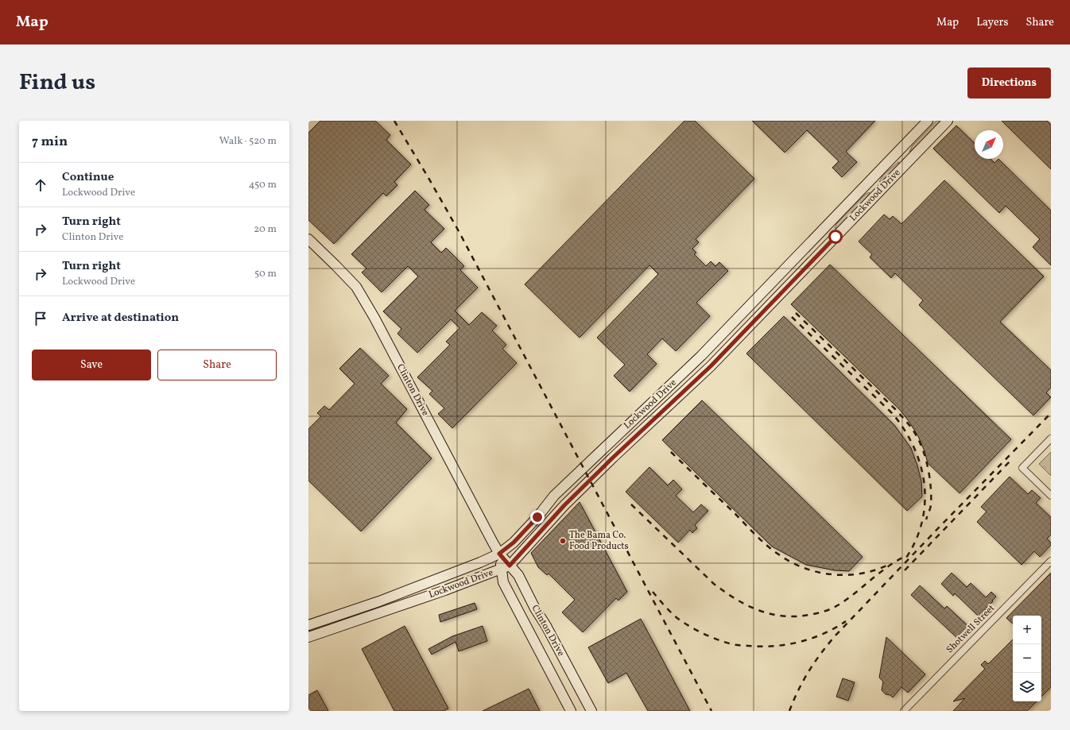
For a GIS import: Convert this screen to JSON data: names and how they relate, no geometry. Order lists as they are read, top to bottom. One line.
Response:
{"streets":{"main road":["Lockwood Drive","Clinton Drive"],"street":["Shotwell Street"]},"crossings":[["Lockwood Drive","Clinton Drive"]],"places":["The Bama Co. Food Products"],"north":"top right","page":{"header":"Map","nav":["Map","Layers","Share"],"title":"Find us","buttons":["Directions",["Save","Share"]],"heading":["7 min","Walk · 520 m"],"list":[["Continue","Lockwood Drive","450 m"],["Turn right","Clinton Drive","20 m"],["Turn right","Lockwood Drive","50 m"],"Arrive at destination"],"map_buttons":["+","−"]}}
